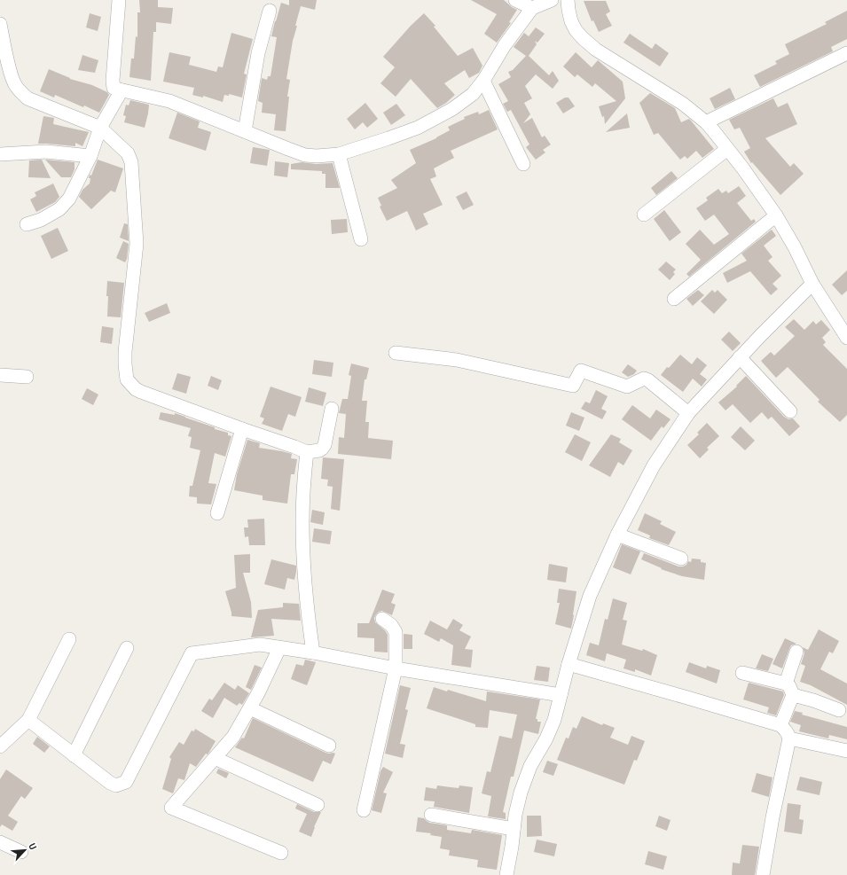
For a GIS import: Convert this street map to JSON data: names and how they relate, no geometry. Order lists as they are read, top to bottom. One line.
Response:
{"north":"top right"}
